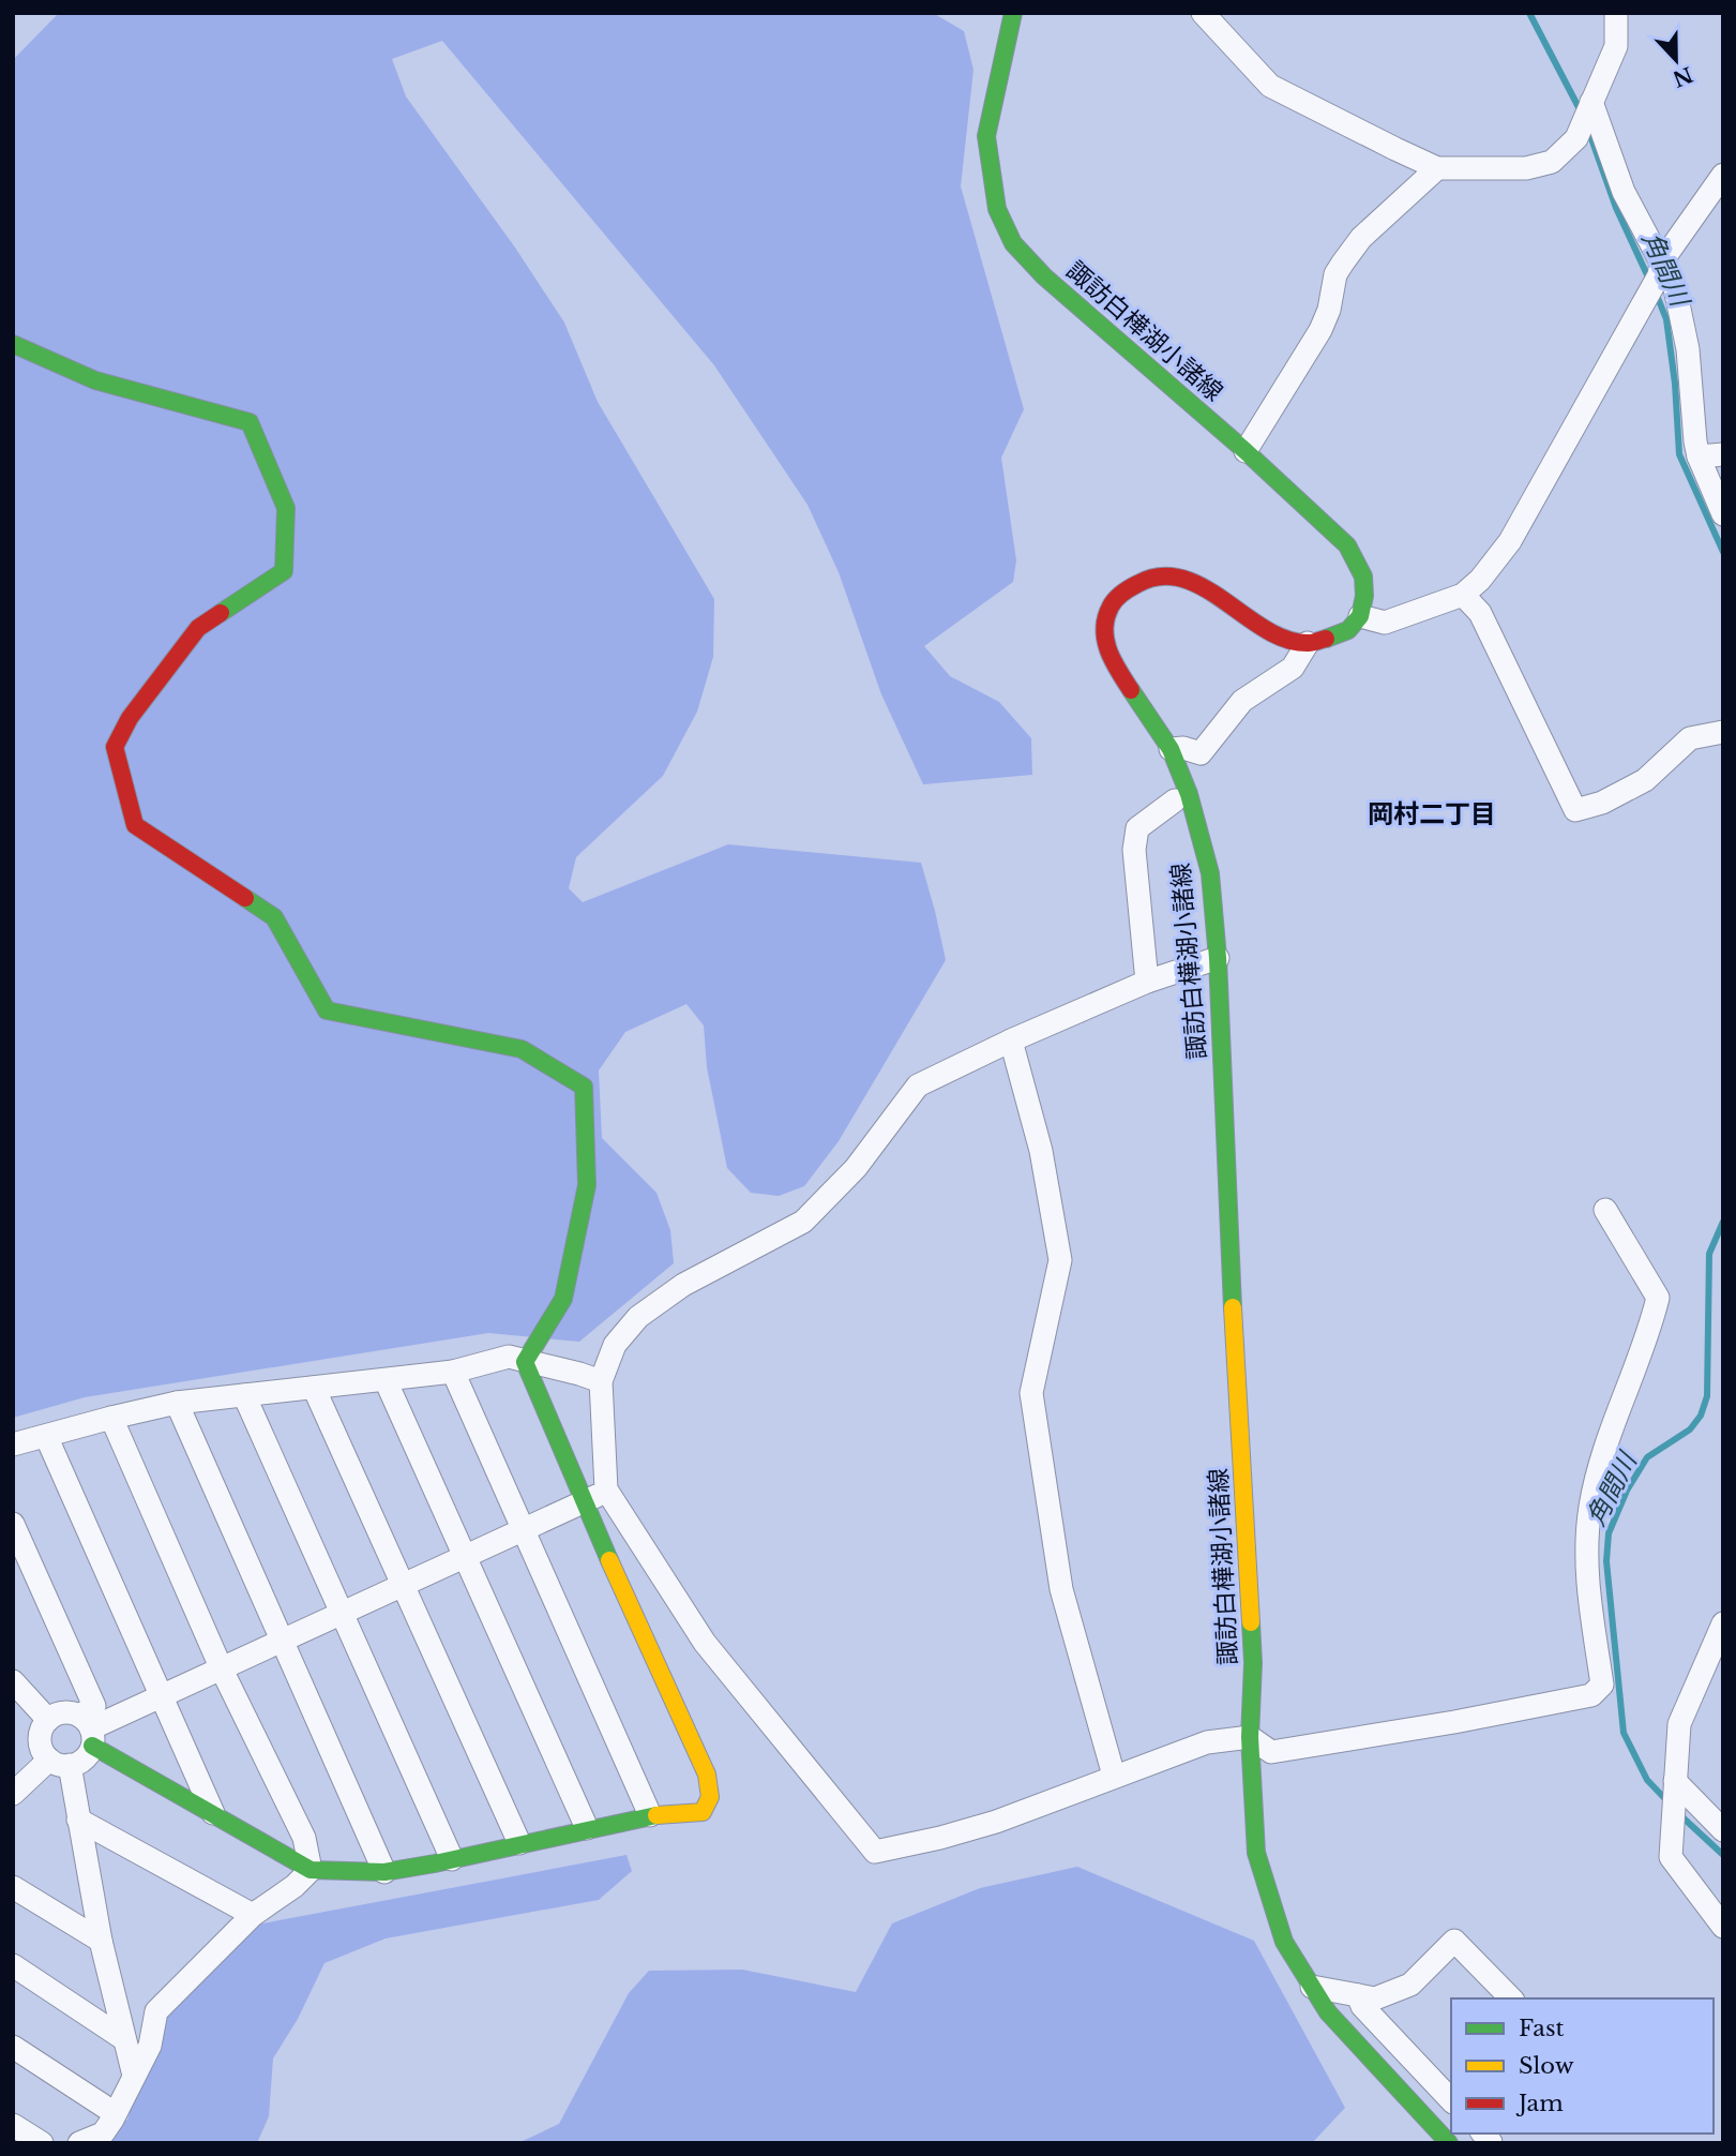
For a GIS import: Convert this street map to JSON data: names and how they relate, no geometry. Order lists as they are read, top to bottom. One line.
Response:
{"streets":{"street":["諏訪白樺湖小諸線"]},"districts":["岡村二丁目"],"water":["角間川"],"legend":["Fast","Slow","Jam"],"north":"bottom"}
